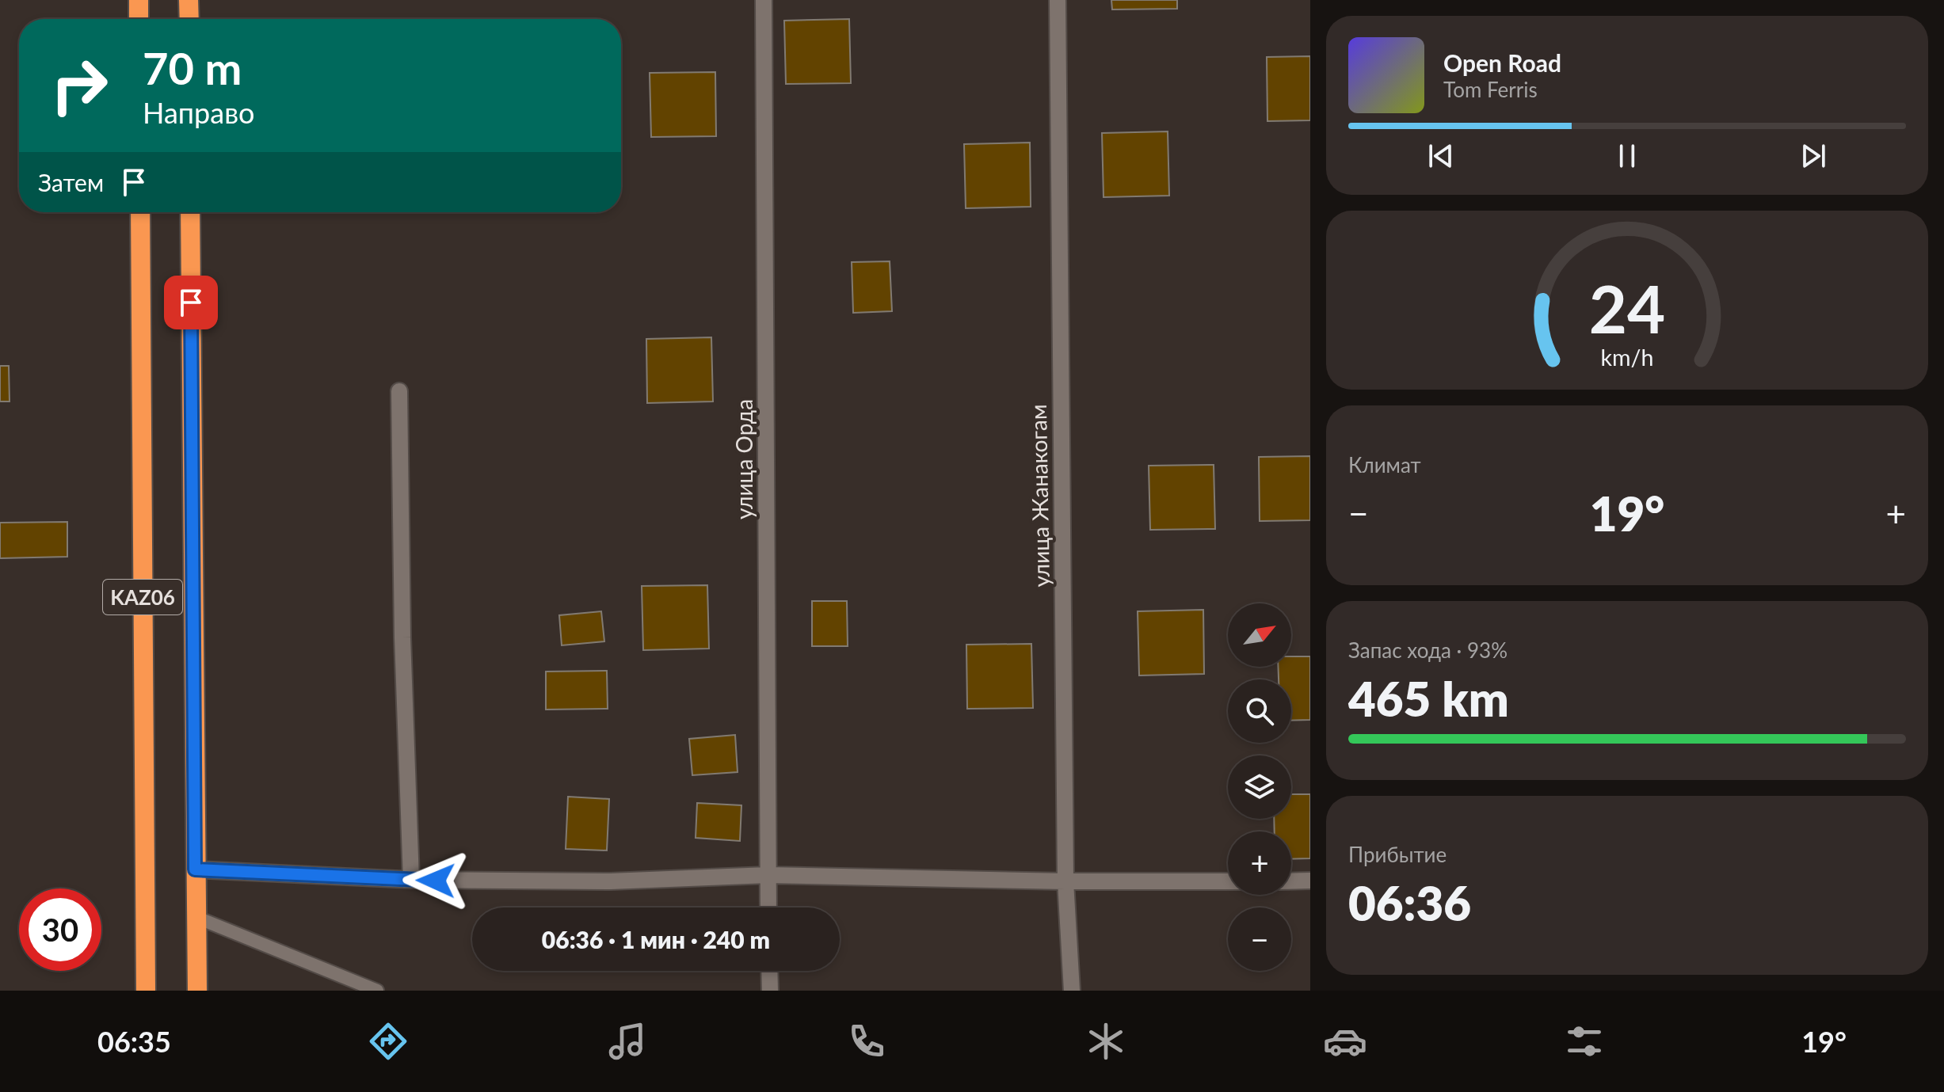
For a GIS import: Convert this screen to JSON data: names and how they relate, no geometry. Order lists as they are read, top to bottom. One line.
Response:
{"streets":{"highway":["KАZ06"],"street":["улица Орда","улица Жанакогам"]},"north":"top right","page":{"turn":["70 m","Направо"],"song":["Open Road","Tom Ferris"],"then":"Затем","tile":["Климат",["Запас хода · 93%","465 km"],["Прибытие","06:36"]],"heat":["−","19°","+"],"map_buttons":["+","−"],"limit":"30","trip":"06:36 · 1 мин · 240 m","tabs":["06:35","19°"],"gauge":["24","km/h"]}}
